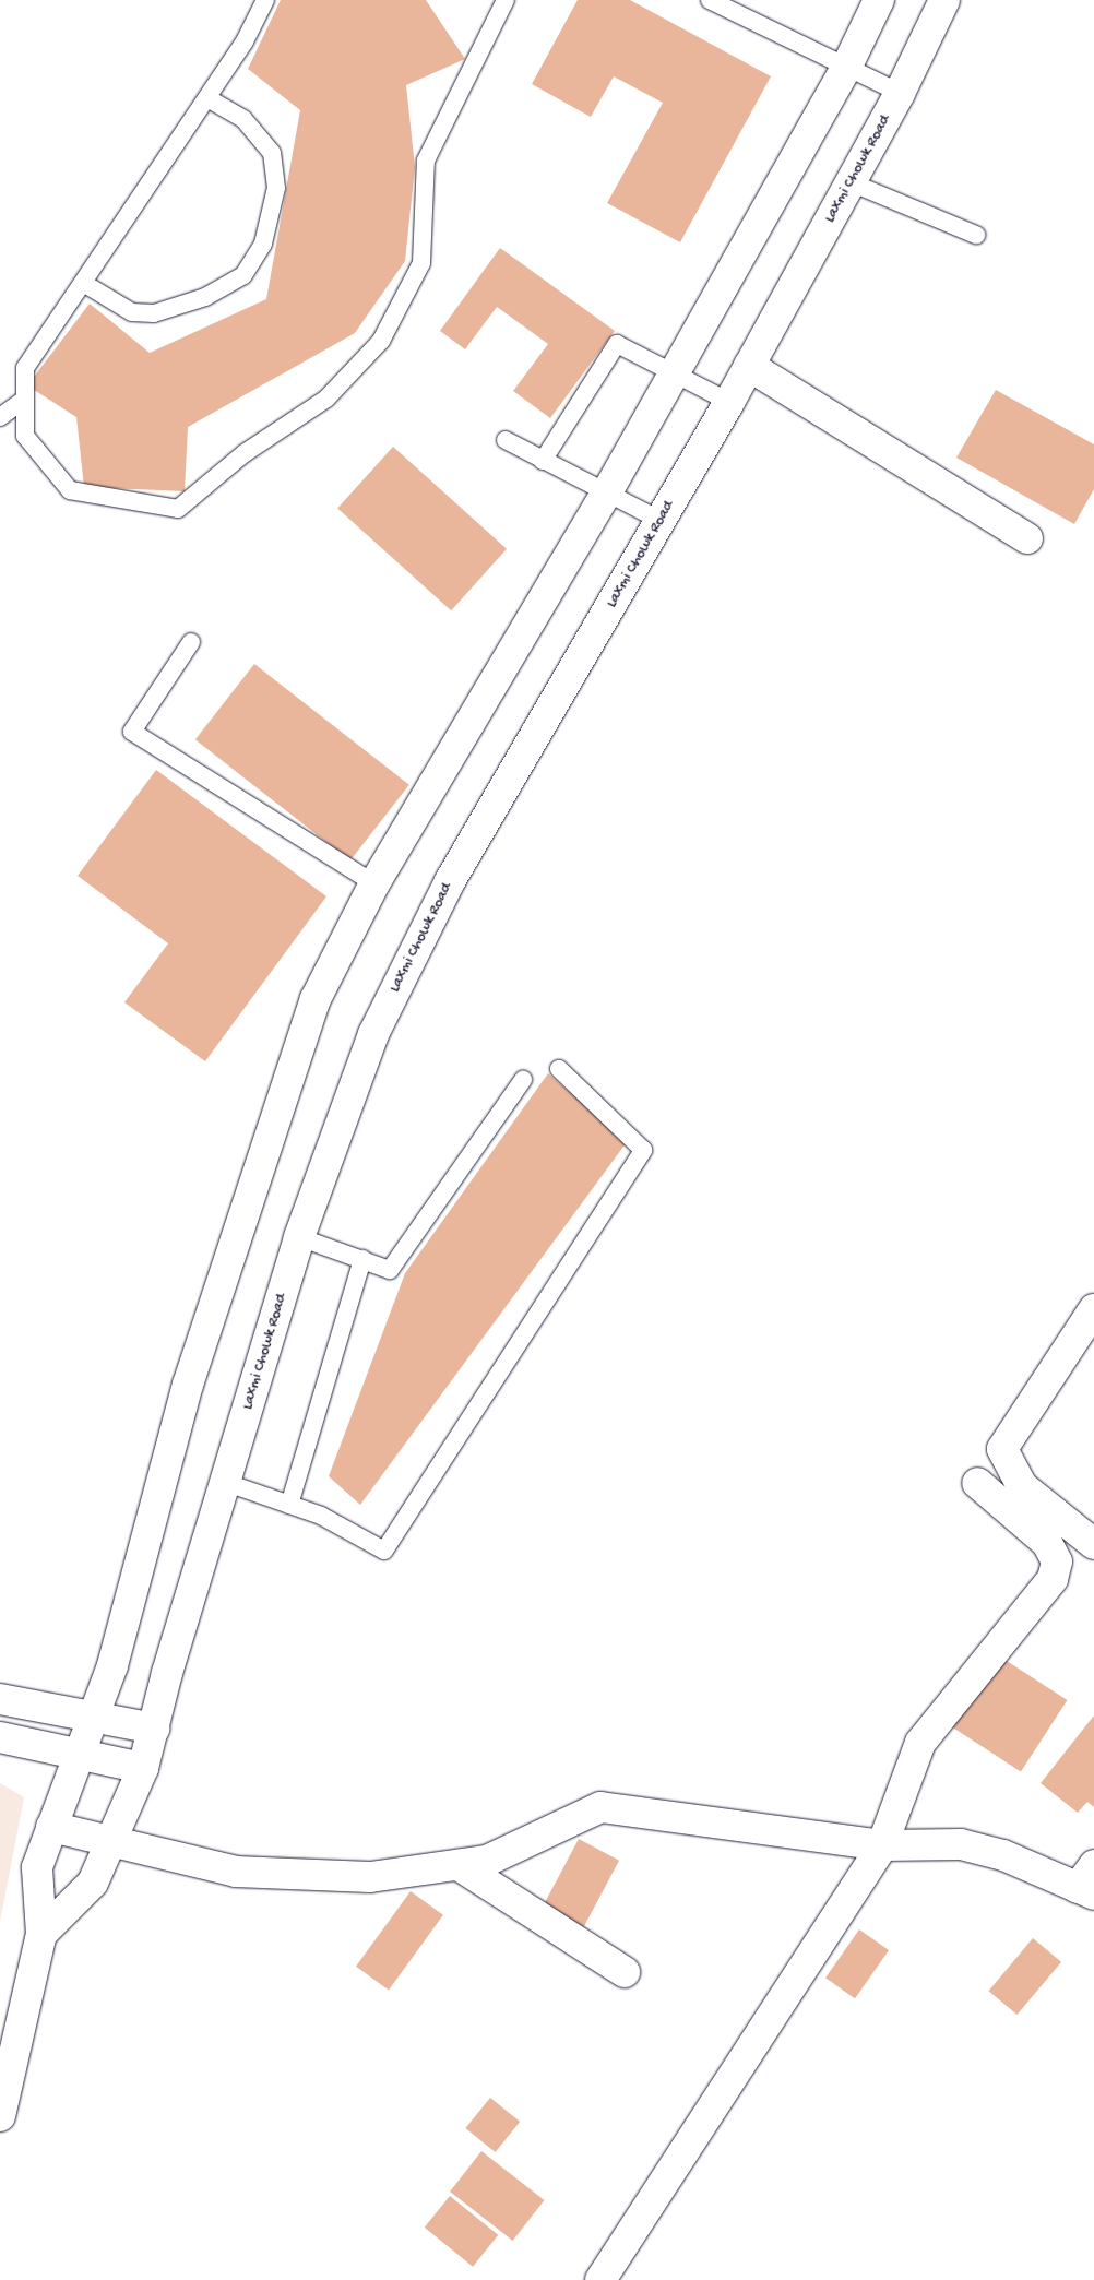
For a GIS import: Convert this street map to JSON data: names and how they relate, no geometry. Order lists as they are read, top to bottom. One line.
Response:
{"streets":{"main road":["Laxmi Chowk Road"]}}
